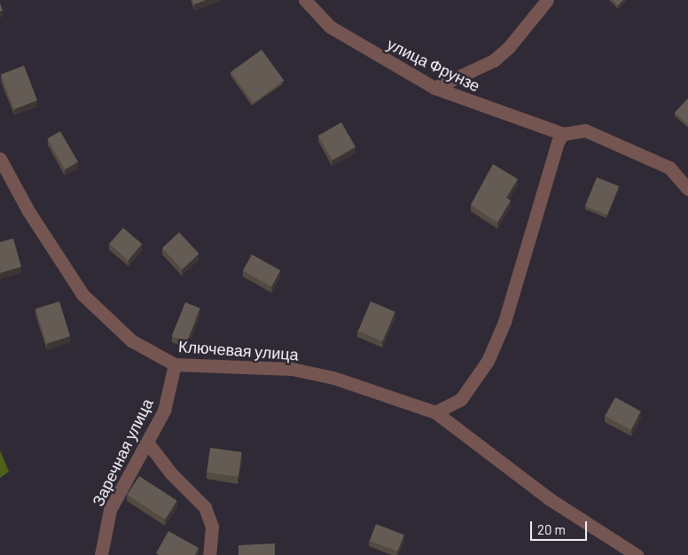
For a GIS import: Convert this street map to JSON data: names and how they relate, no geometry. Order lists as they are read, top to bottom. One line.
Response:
{"streets":{"street":["улица Фрунзе","Ключевая улица","Заречная улица"]},"crossings":[["Ключевая улица","Заречная улица"]],"scale_bar":"20 m"}
